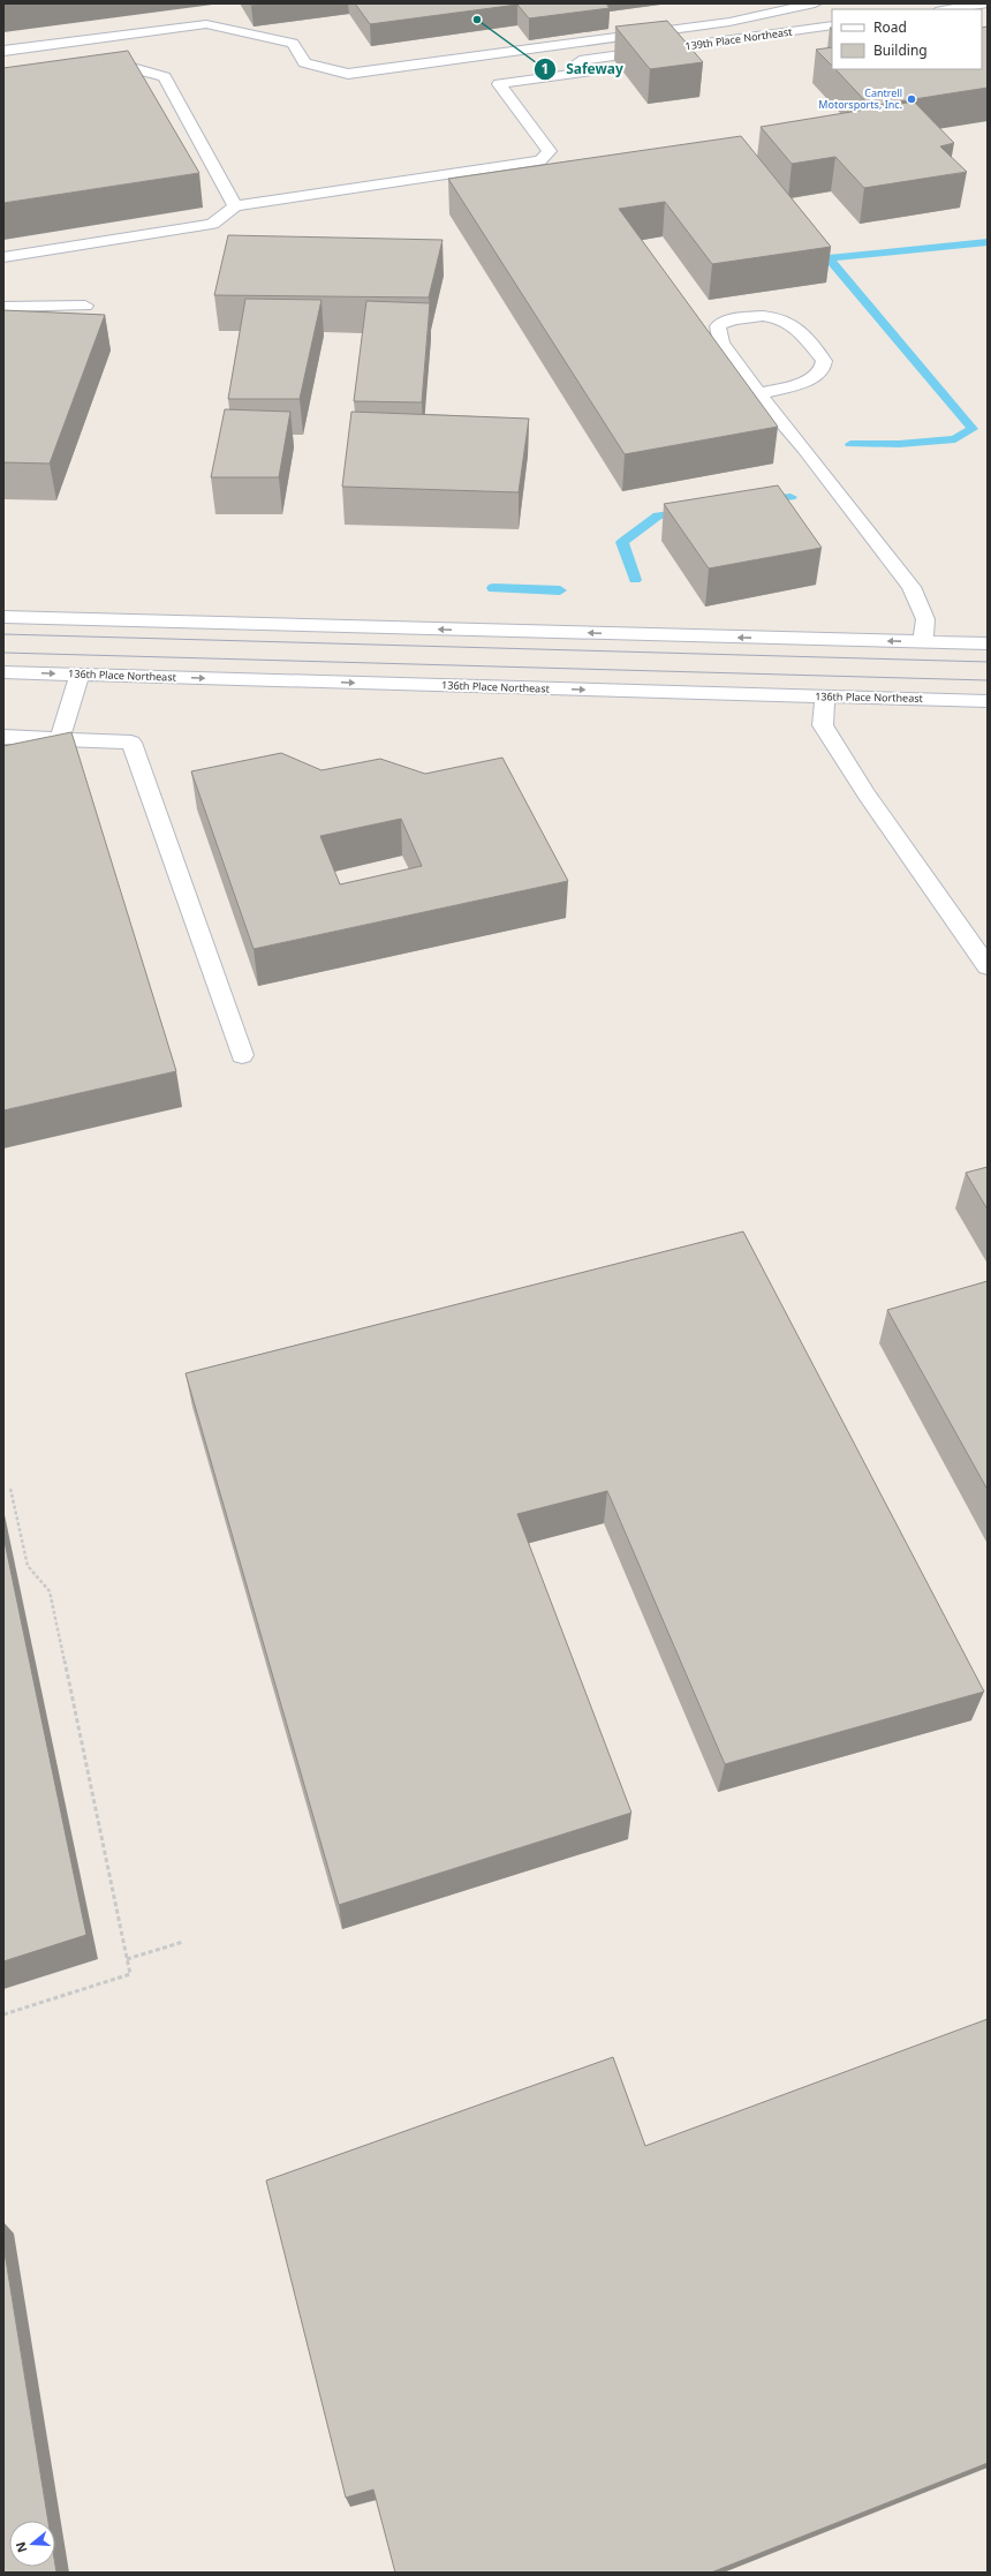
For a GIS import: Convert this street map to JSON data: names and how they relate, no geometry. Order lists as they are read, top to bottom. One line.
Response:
{"streets":{"street":["139th Place Northeast","136th Place Northeast"]},"places":["Safeway","Cantrell Motorsports, Inc."],"legend":["Road","Building"],"north":"left"}
